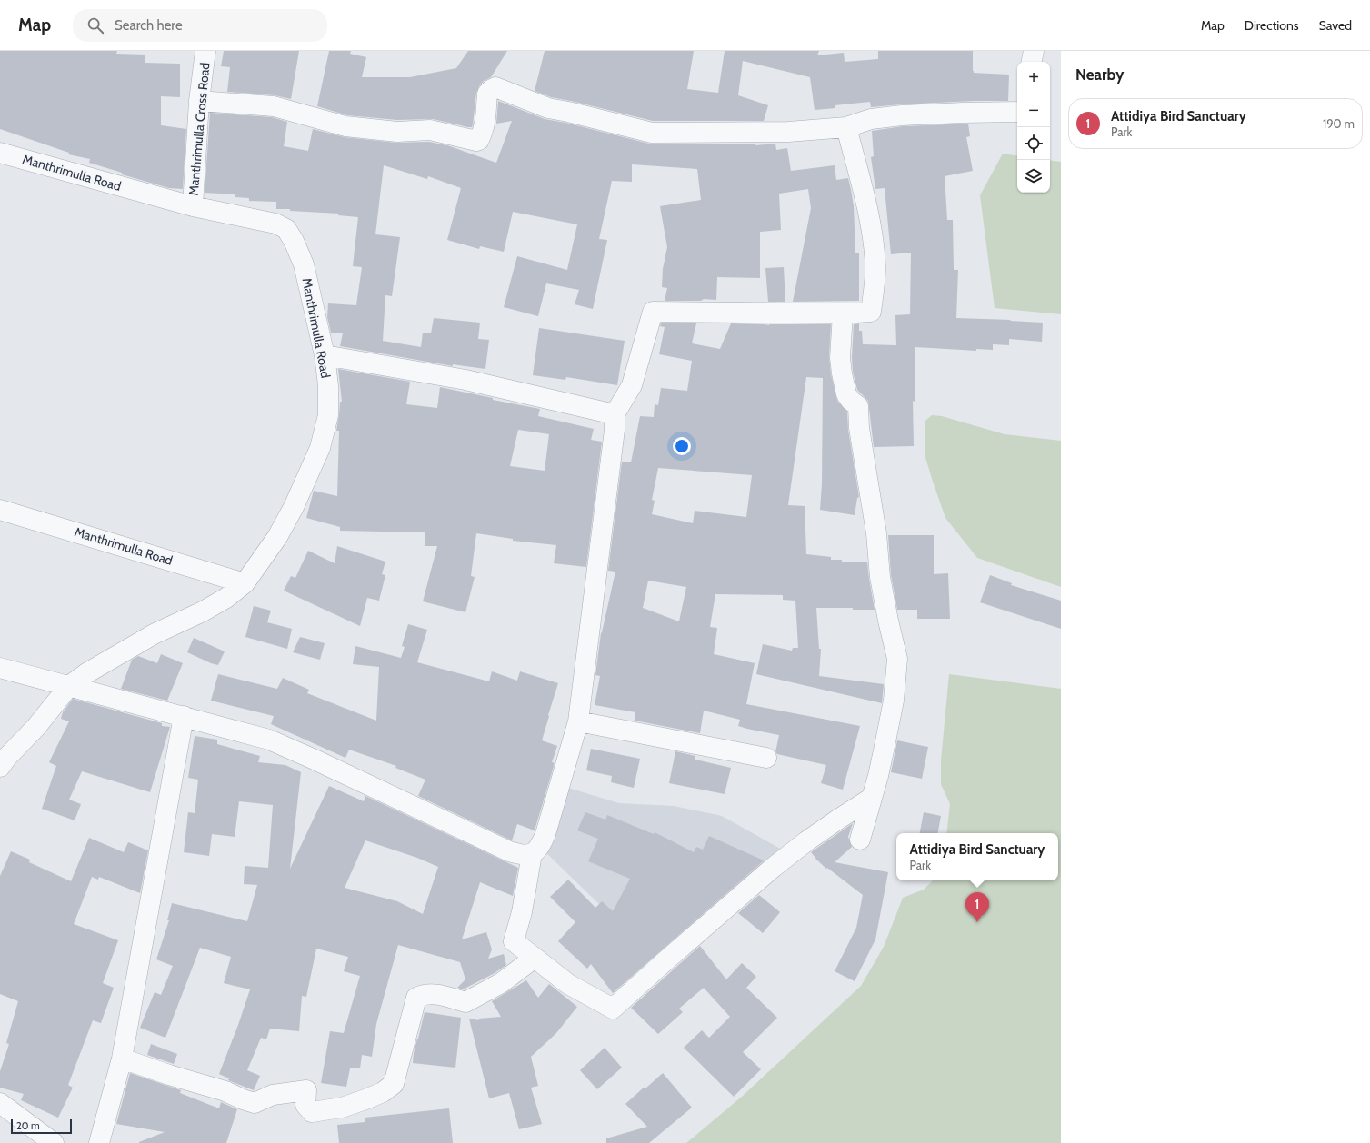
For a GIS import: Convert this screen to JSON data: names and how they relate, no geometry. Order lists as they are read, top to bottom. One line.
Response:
{"streets":{"street":["Manthrimulla Cross Road","Manthrimulla Road"]},"crossings":[["Manthrimulla Cross Road","Manthrimulla Road"]],"scale_bar":"20 m","page":{"header":"Map","search":"Search here","nav":["Map","Directions","Saved"],"heading":"Nearby","map_buttons":["+","−"],"list":[{"mark":"1","name":"Attidiya Bird Sanctuary","note":"Park","value":"190 m"}],"popup":["Attidiya Bird Sanctuary","Park"],"pins":"1","scale":"20 m"}}
